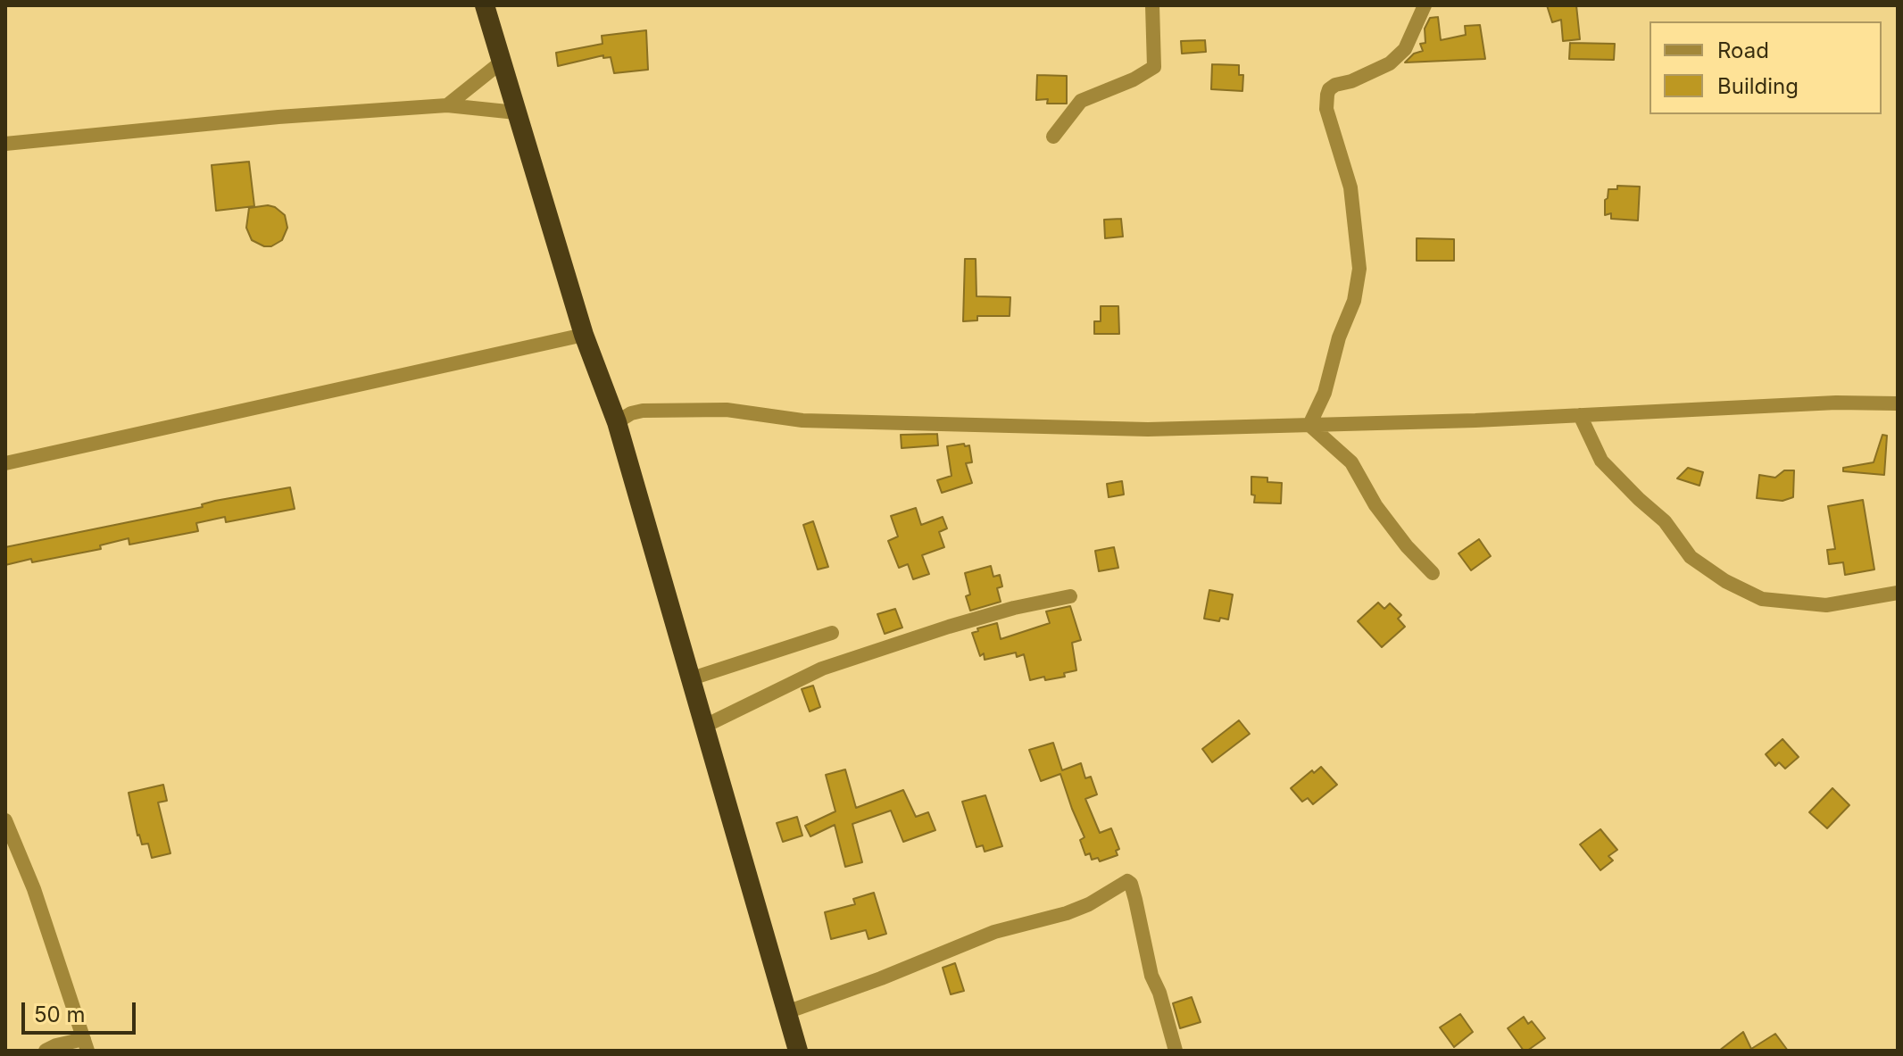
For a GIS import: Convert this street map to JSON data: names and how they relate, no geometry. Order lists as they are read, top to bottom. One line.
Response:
{"legend":["Road","Building"],"scale_bar":"50 m"}
